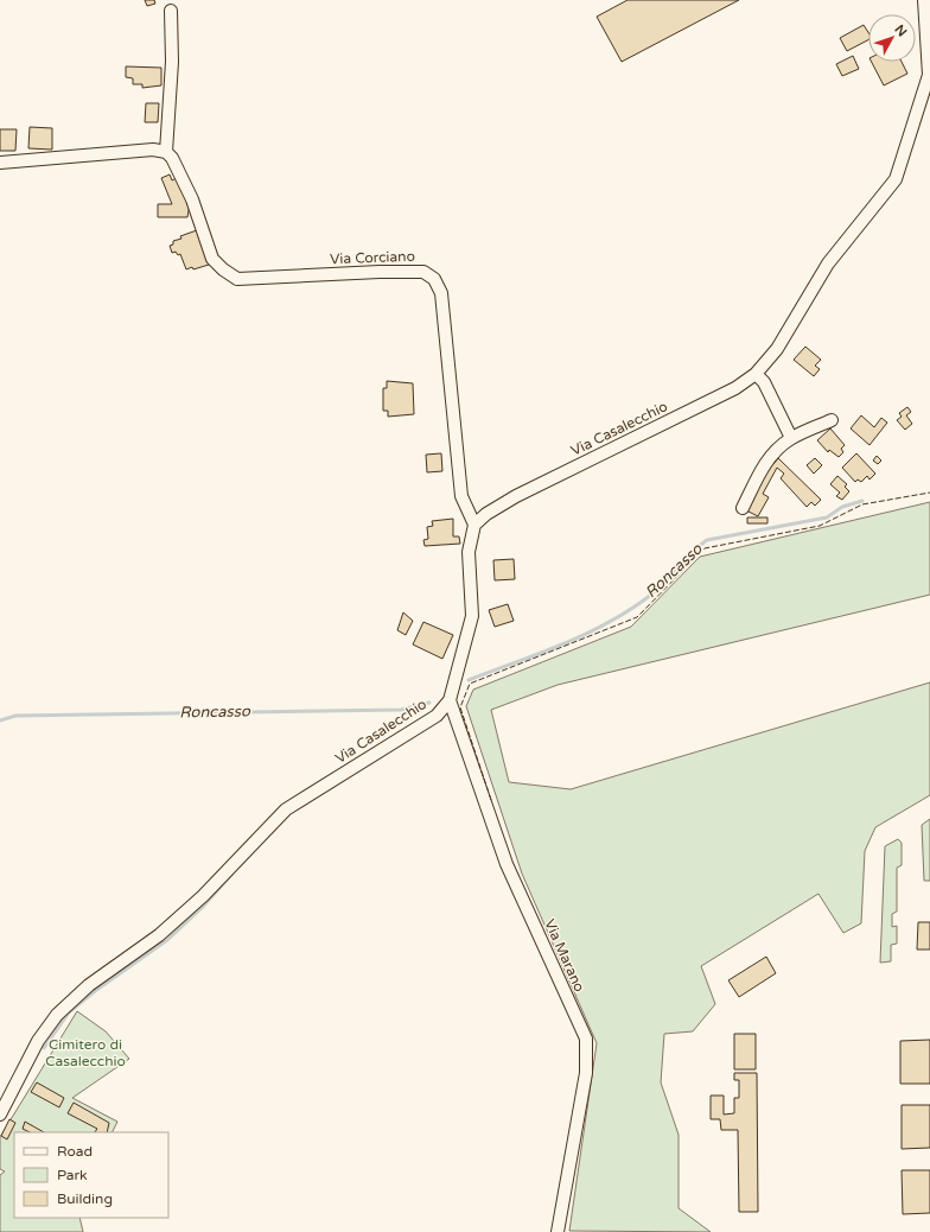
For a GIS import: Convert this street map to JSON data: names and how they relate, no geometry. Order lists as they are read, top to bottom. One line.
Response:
{"streets":{"street":["Via Corciano","Via Casalecchio","Via Marano"]},"crossings":[["Via Corciano","Via Casalecchio"],["Via Casalecchio","Via Marano"]],"water":["Roncasso"],"parks":["Cimitero di Casalecchio"],"legend":["Road","Park","Building"],"north":"top right"}
